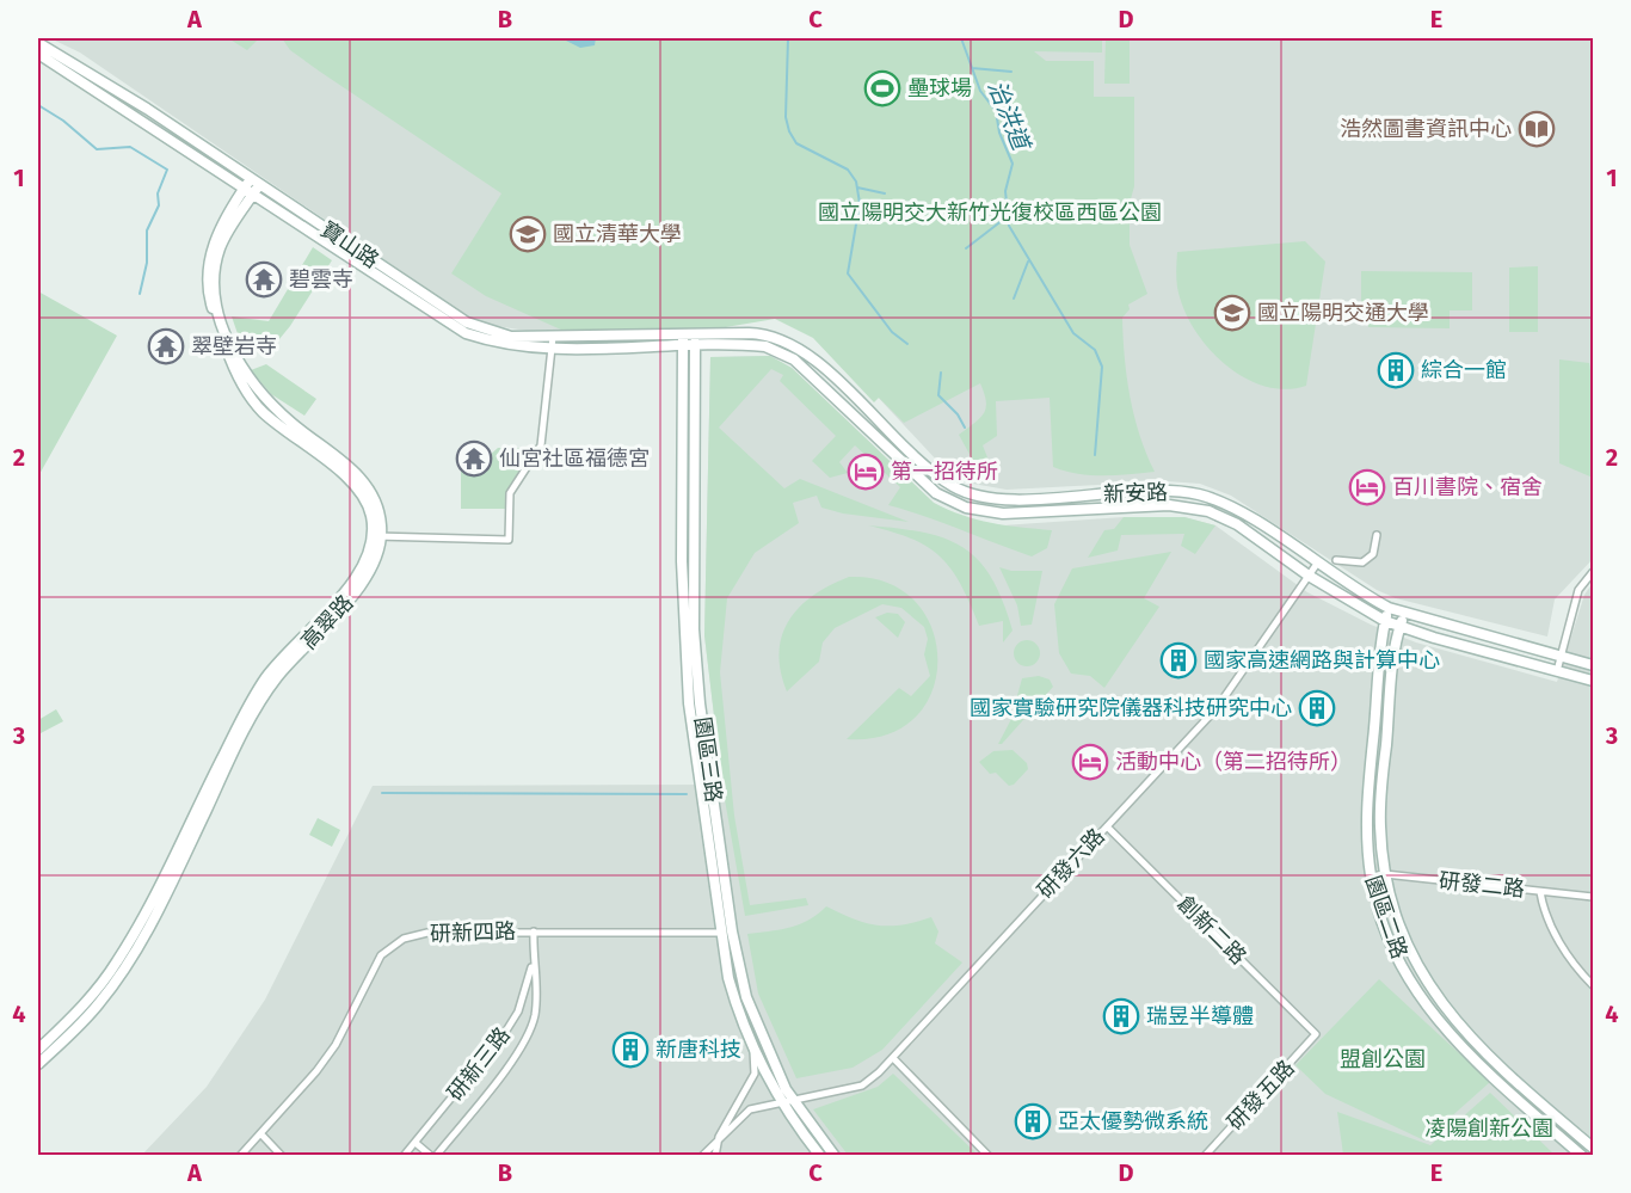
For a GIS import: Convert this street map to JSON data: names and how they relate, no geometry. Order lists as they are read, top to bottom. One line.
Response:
{"streets":{"street":["寶山路","新安路","高翠路","園區三路","研發六路","研發二路","園區二路","創新二路","研新四路","研新三路","研發五路"]},"crossings":[["寶山路","新安路"],["寶山路","園區三路"],["新安路","園區三路"],["新安路","研發六路"],["新安路","園區二路"],["園區三路","研發六路"],["園區三路","研新四路"],["研發六路","創新二路"],["研發二路","園區二路"],["創新二路","研發五路"],["研新四路","研新三路"]],"water":["治洪道"],"parks":["國立陽明交大新竹光復校區西區公園","盟創公園","凌陽創新公園"],"places":{"sports":["壘球場"],"library":["浩然圖書資訊中心"],"school or university":["國立清華大學","國立陽明交通大學"],"temple":["碧雲寺","翠壁岩寺","仙宮社區福德宮"],"building":["綜合一館","國家高速網路與計算中心","國家實驗研究院儀器科技研究中心","瑞昱半導體","新唐科技","亞太優勢微系統"],"hotel":["第一招待所","百川書院、宿舍","活動中心（第二招待所）"]},"grid":{"columns":["A","B","C","D","E"],"rows":["1","2","3","4"]}}
